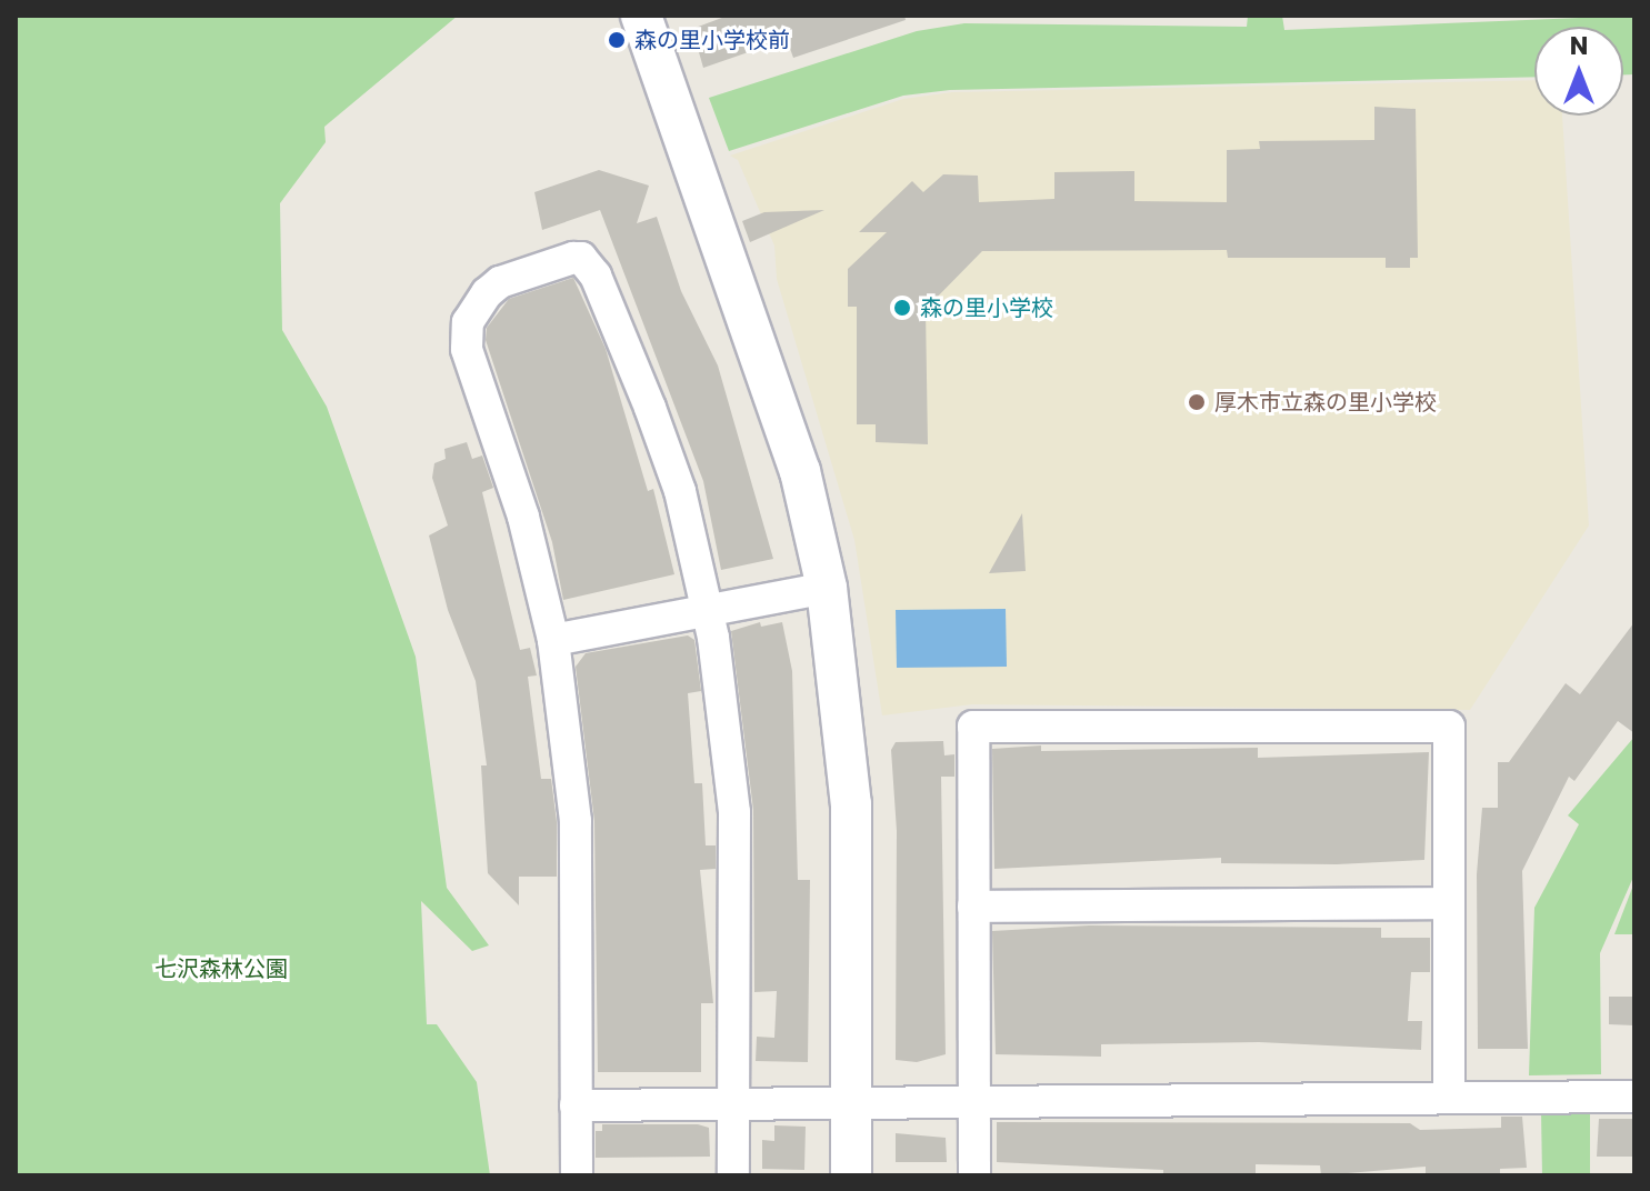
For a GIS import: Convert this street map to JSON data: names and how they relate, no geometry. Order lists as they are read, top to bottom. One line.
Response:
{"parks":["七沢森林公園"],"places":["森の里小学校前","森の里小学校","厚木市立森の里小学校"],"north":"top"}
